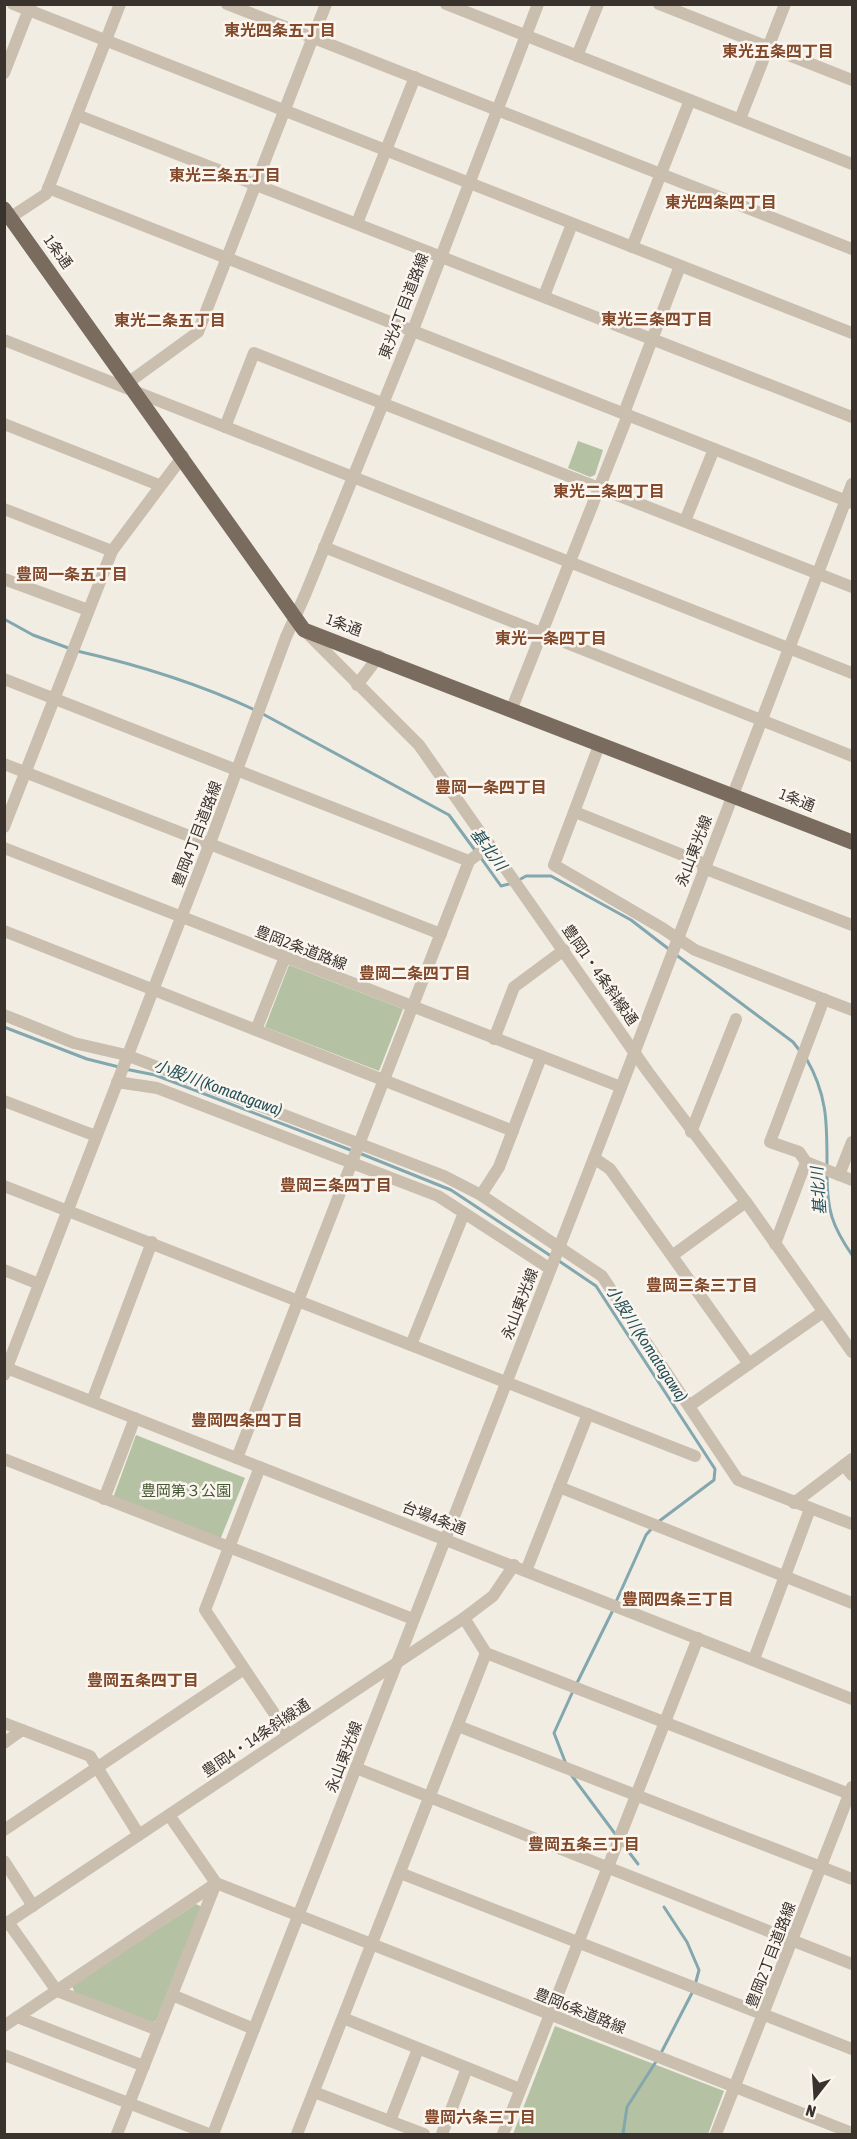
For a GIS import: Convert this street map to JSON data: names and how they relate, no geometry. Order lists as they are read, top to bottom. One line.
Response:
{"streets":{"main road":["1条通"],"street":["東光4丁目道路線","豊岡4丁目道路線","永山東光線","豊岡2条道路線","豊岡1・4条斜線通","台場4条通","豊岡4・14条斜線通","豊岡2丁目道路線","豊岡6条道路線"]},"crossings":[["1条通","東光4丁目道路線"],["1条通","豊岡4丁目道路線"],["1条通","永山東光線"],["1条通","豊岡1・4条斜線通"],["東光4丁目道路線","豊岡4丁目道路線"],["東光4丁目道路線","豊岡1・4条斜線通"],["豊岡4丁目道路線","豊岡2条道路線"],["豊岡4丁目道路線","豊岡1・4条斜線通"],["永山東光線","豊岡2条道路線"],["永山東光線","豊岡1・4条斜線通"],["永山東光線","台場4条通"],["永山東光線","豊岡4・14条斜線通"],["永山東光線","豊岡6条道路線"],["台場4条通","豊岡4・14条斜線通"],["豊岡2丁目道路線","豊岡6条道路線"]],"districts":["東光四条五丁目","東光五条四丁目","東光三条五丁目","東光四条四丁目","東光三条四丁目","東光二条五丁目","東光二条四丁目","豊岡一条五丁目","東光一条四丁目","豊岡一条四丁目","豊岡二条四丁目","豊岡三条四丁目","豊岡三条三丁目","豊岡四条四丁目","豊岡四条三丁目","豊岡五条四丁目","豊岡五条三丁目","豊岡六条三丁目"],"water":["基北川","小股川 (Komatagawa)"],"parks":["豊岡第３公園"],"north":"bottom"}
